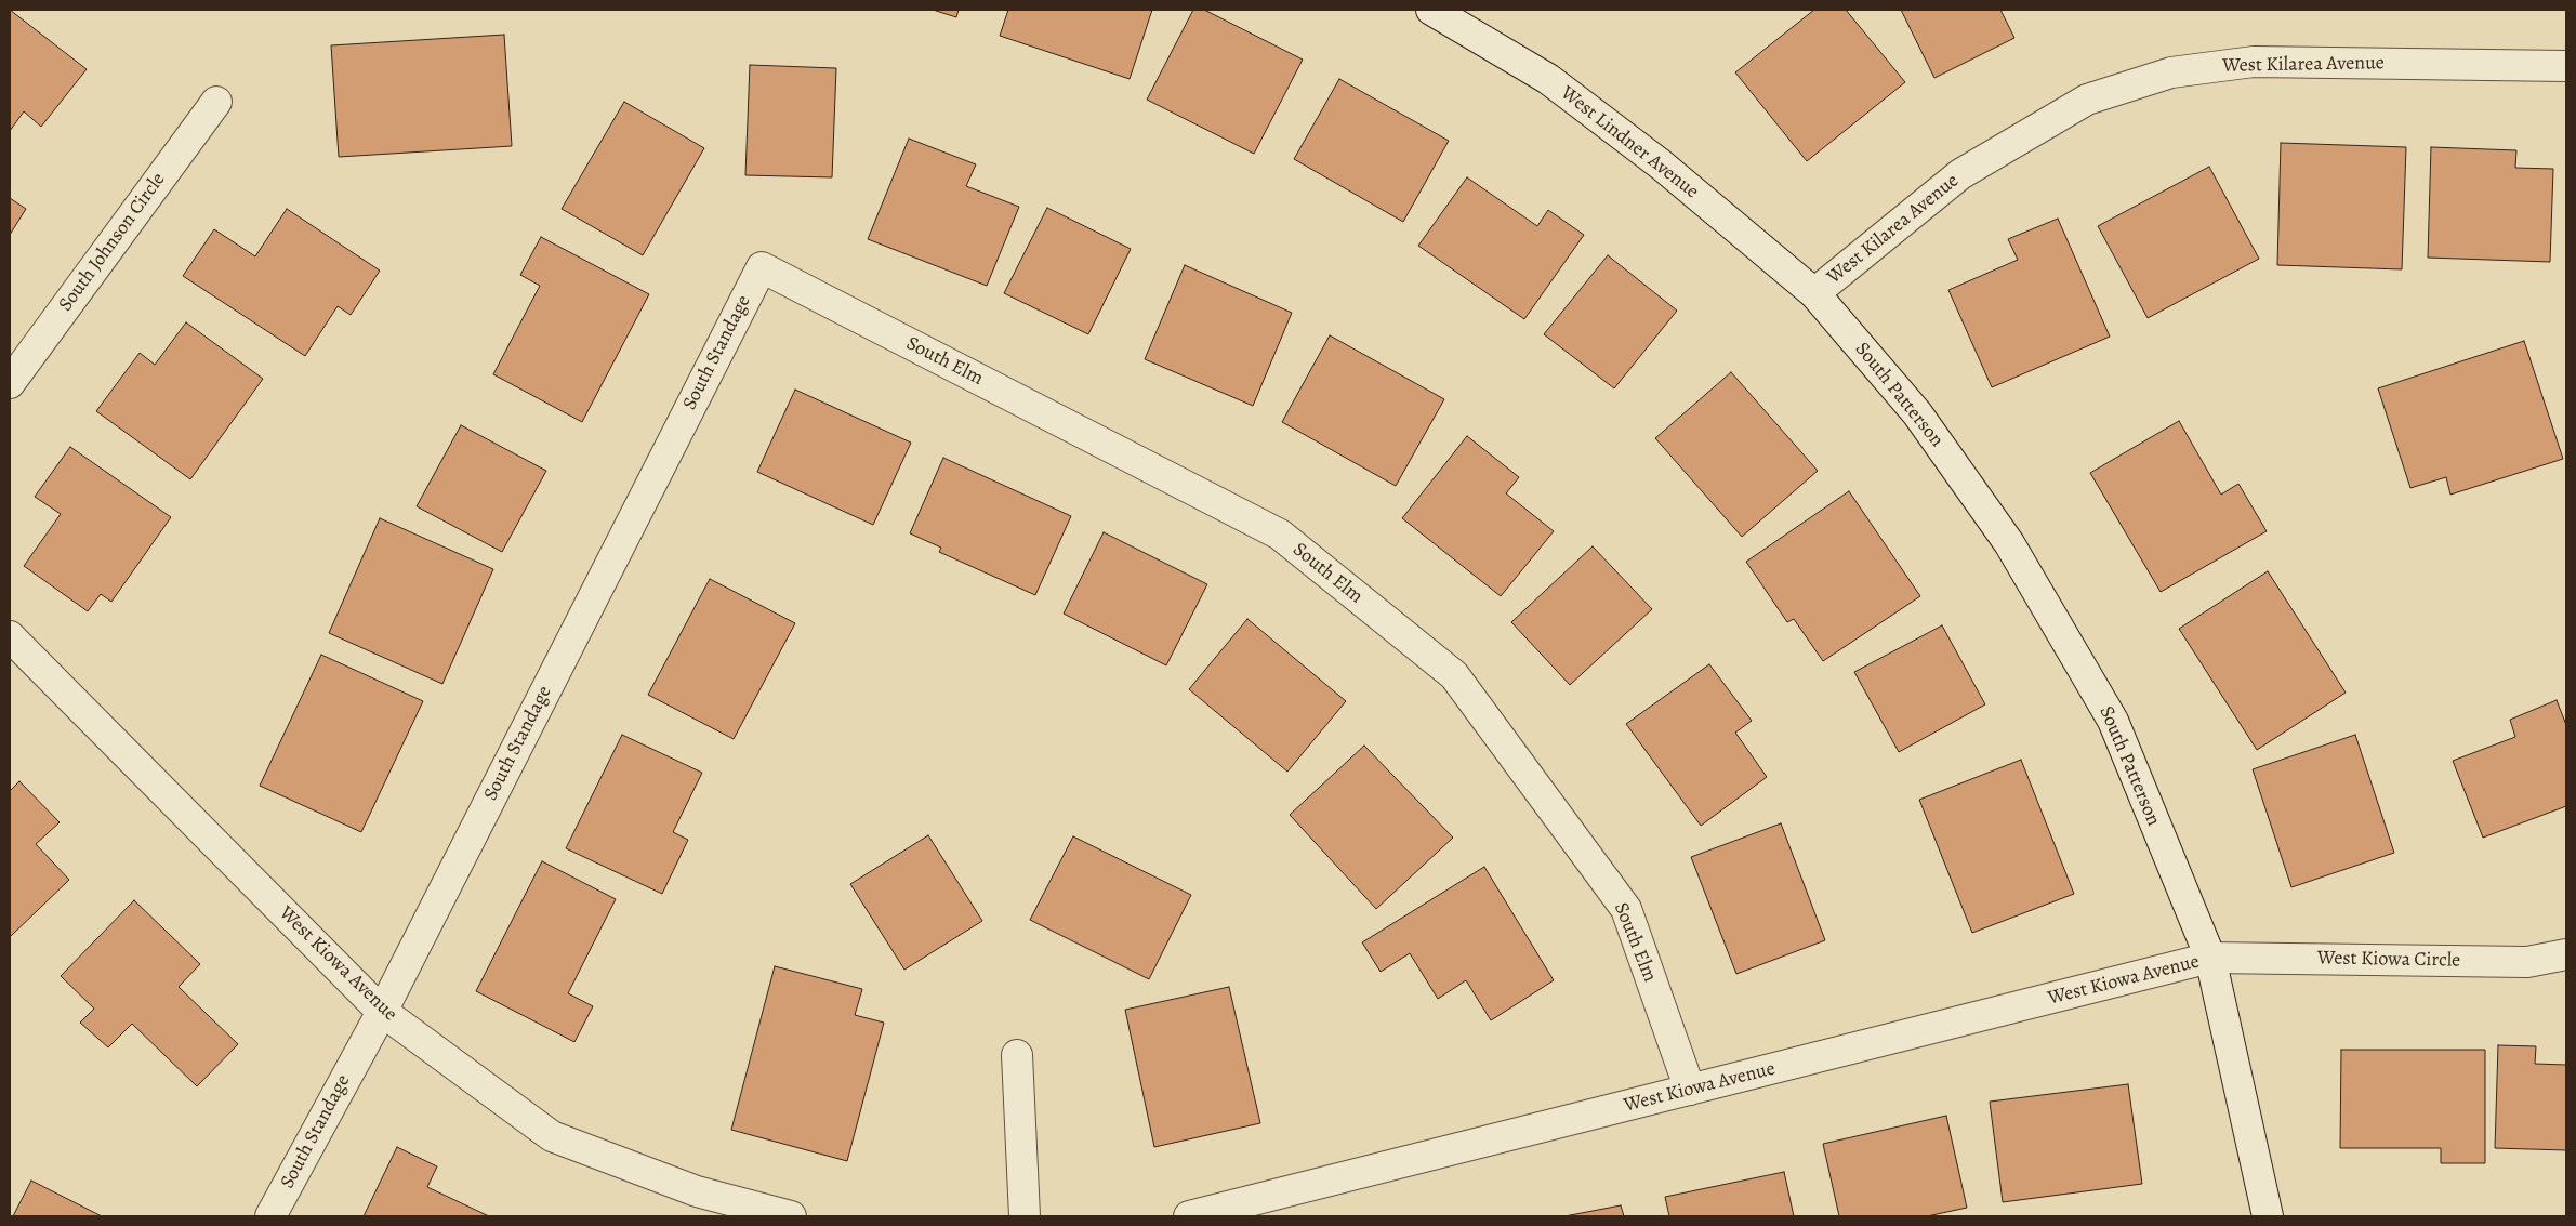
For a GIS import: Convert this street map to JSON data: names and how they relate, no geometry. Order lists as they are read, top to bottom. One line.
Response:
{"streets":{"street":["West Kilarea Avenue","West Lindner Avenue","South Johnson Circle","South Standage","South Elm","South Patterson","West Kiowa Circle","West Kiowa Avenue"]},"crossings":[["West Kilarea Avenue","West Lindner Avenue"],["West Kilarea Avenue","South Patterson"],["West Lindner Avenue","South Patterson"],["South Standage","South Elm"],["South Standage","West Kiowa Avenue"],["South Elm","West Kiowa Avenue"],["South Patterson","West Kiowa Circle"],["South Patterson","West Kiowa Avenue"],["West Kiowa Circle","West Kiowa Avenue"]]}
